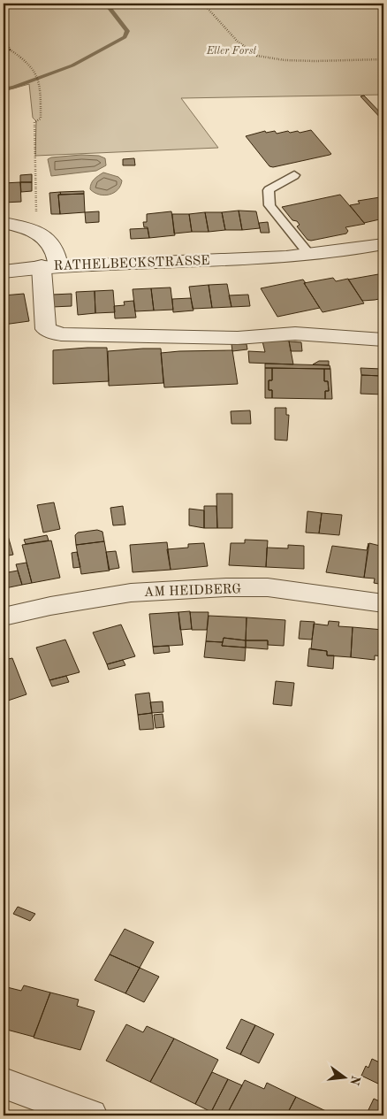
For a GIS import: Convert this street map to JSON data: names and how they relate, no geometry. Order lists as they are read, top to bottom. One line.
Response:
{"streets":{"street":["RATHELBECKSTRASSE","AM HEIDBERG"]},"parks":["Eller Forst"],"north":"right"}
